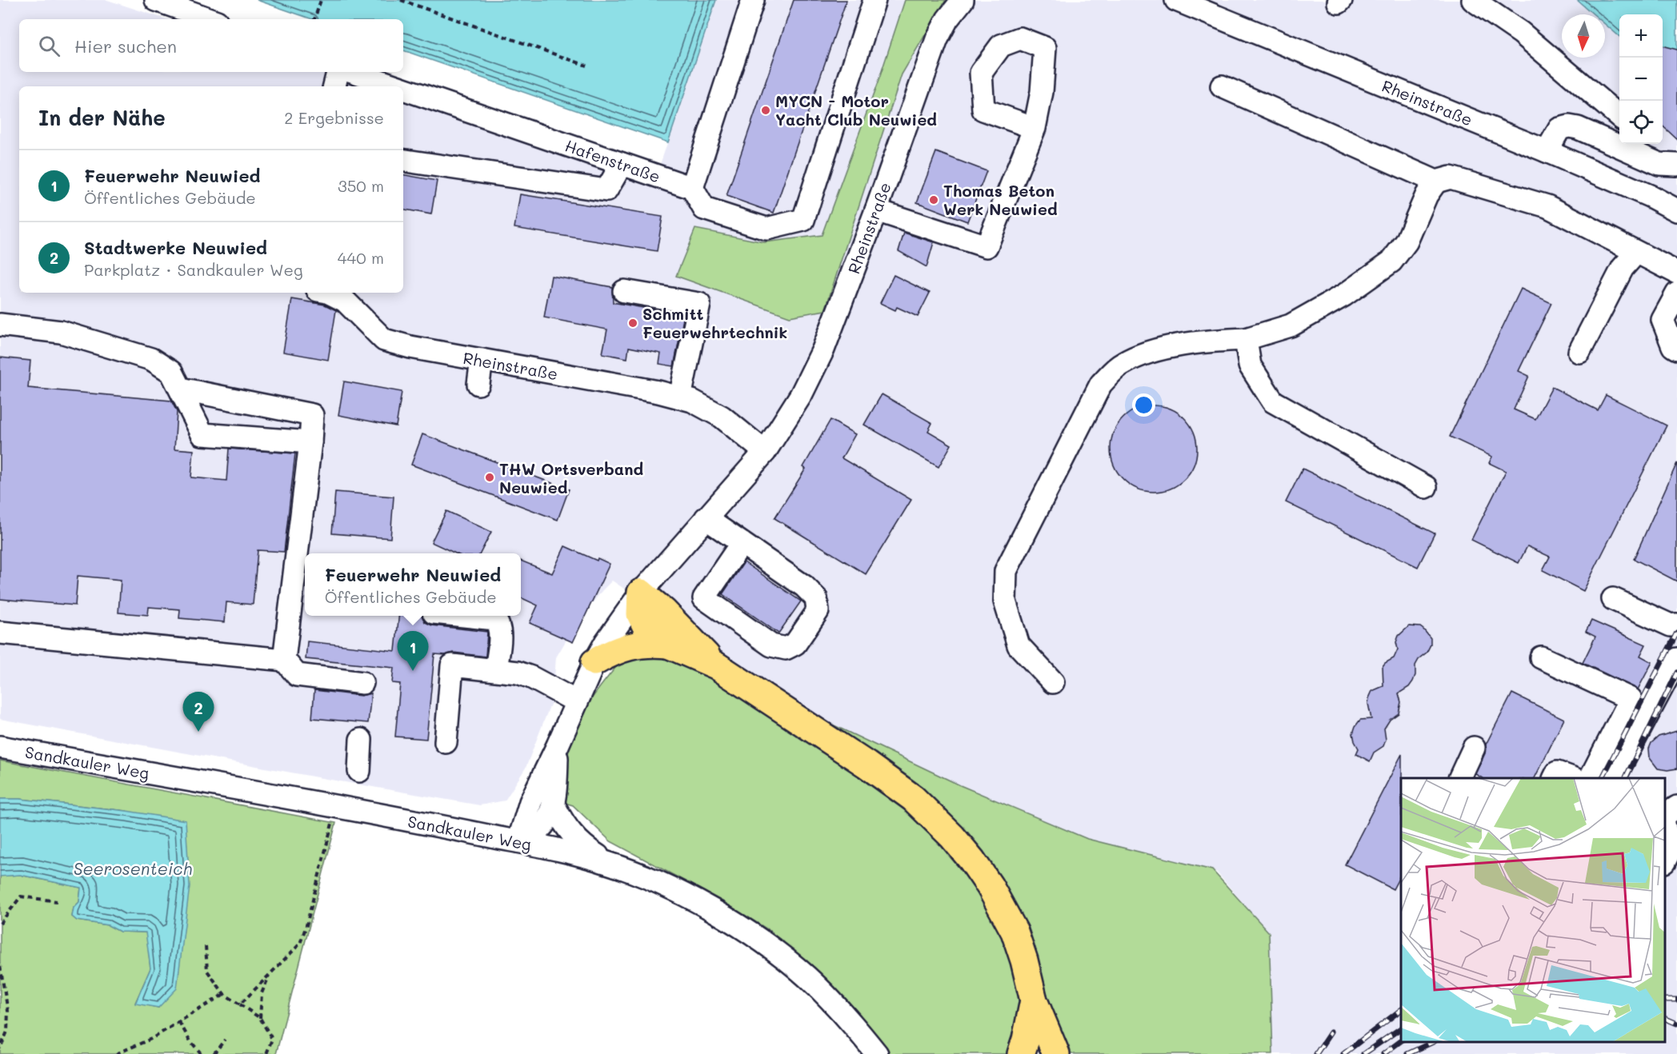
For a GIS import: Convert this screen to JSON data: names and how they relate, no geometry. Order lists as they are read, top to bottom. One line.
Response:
{"streets":{"street":["Rheinstraße","Hafenstraße","Sandkauler Weg"]},"crossings":[["Rheinstraße","Sandkauler Weg"]],"water":["Seerosenteich"],"places":["MYCN - Motor Yacht Club Neuwied","Thomas Beton Werk Neuwied","Schmitt Feuerwehrtechnik","THW Ortsverband Neuwied"],"north":"bottom","page":{"map_buttons":["+","−"],"search":"Hier suchen","heading":["In der Nähe","2 Ergebnisse"],"list":[{"mark":"1","name":"Feuerwehr Neuwied","note":"Öffentliches Gebäude","value":"350 m"},{"mark":"2","name":"Stadtwerke Neuwied","note":"Parkplatz · Sandkauler Weg","value":"440 m"}],"popup":["Feuerwehr Neuwied","Öffentliches Gebäude"],"pins":["1","2"]}}
